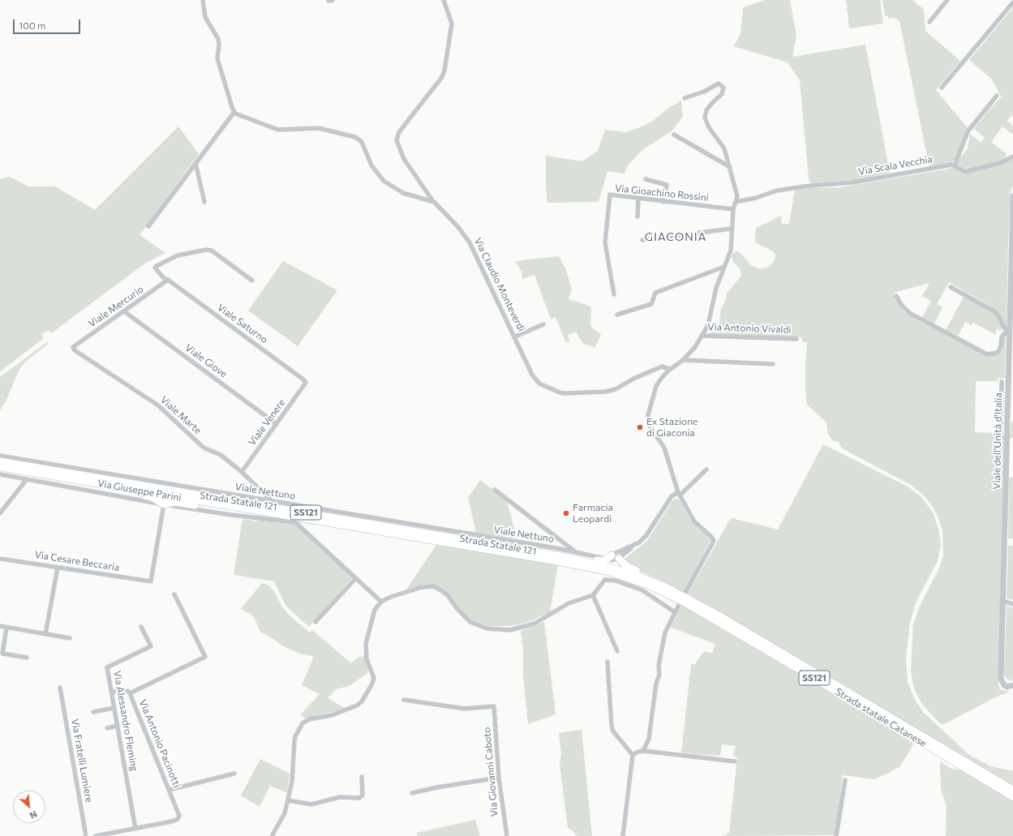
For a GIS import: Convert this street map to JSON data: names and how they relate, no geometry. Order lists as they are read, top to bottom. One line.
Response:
{"streets":{"main road":["Strada Statale 121","SS121","Strada statale Catanese"],"street":["Via Scala Vecchia","Via Gioachino Rossini","Via Claudio Monteverdi","Viale Mercurio","Viale Saturno","Via Antonio Vivaldi","Viale Giove","Viale Marte","Viale Venere","Viale dell'Unità d'Italia","Via Giuseppe Parini","Viale Nettuno","Via Cesare Beccaria","Via Alessandro Fleming","Via Antonio Pacinotti","Via Fratelli Lumiere","Via Giovanni Caboto"]},"crossings":[["Viale Mercurio","Viale Saturno"],["Viale Mercurio","Viale Giove"],["Viale Mercurio","Viale Marte"],["Viale Saturno","Viale Venere"],["Viale Giove","Viale Venere"],["Viale Marte","Viale Venere"],["Viale Marte","Viale Nettuno"],["Via Giuseppe Parini","Via Cesare Beccaria"],["Viale Nettuno","Strada Statale 121"],["Viale Nettuno","Strada statale Catanese"],["Strada Statale 121","Strada statale Catanese"],["Via Alessandro Fleming","Via Antonio Pacinotti"]],"districts":["GIACONIA"],"places":["Ex Stazione di Giaconia","Farmacia Leopardi"],"scale_bar":"100 m","north":"bottom right"}
